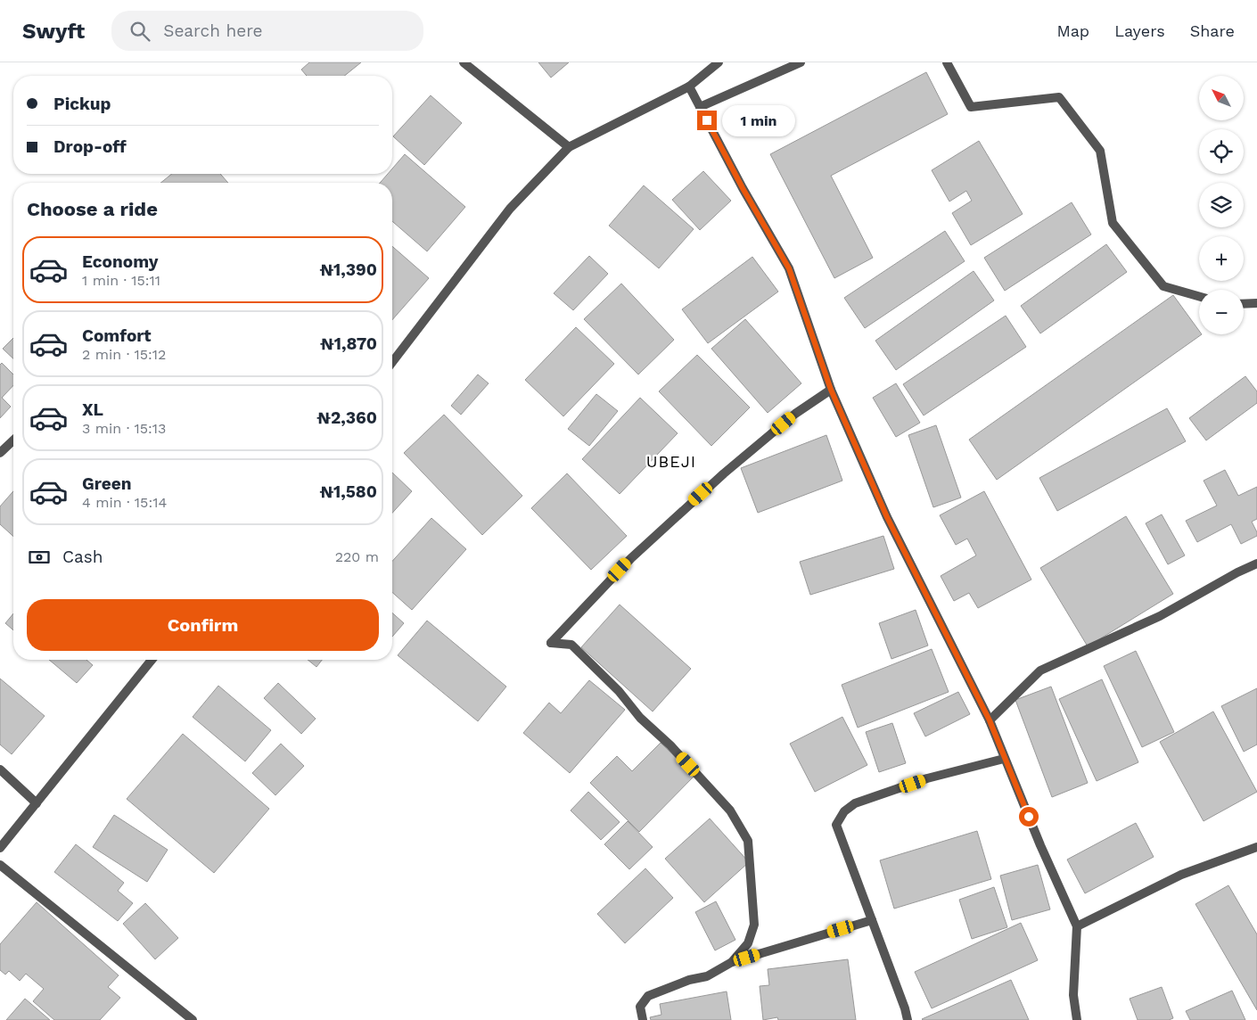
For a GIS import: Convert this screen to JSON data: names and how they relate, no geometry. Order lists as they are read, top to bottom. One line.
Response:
{"districts":["UBEJI"],"north":"top left","page":{"header":"Swyft","search":"Search here","nav":["Map","Layers","Share"],"map_buttons":["+","−"],"banner":["Pickup","Drop-off"],"bubble":"1 min","heading":"Choose a ride","list":[{"name":"Economy","note":"1 min · 15:11","value":"₦1,390"},{"name":"Comfort","note":"2 min · 15:12","value":"₦1,870"},{"name":"XL","note":"3 min · 15:13","value":"₦2,360"},{"name":"Green","note":"4 min · 15:14","value":"₦1,580"}],"pay":["Cash","220 m"],"buttons":"Confirm"}}
